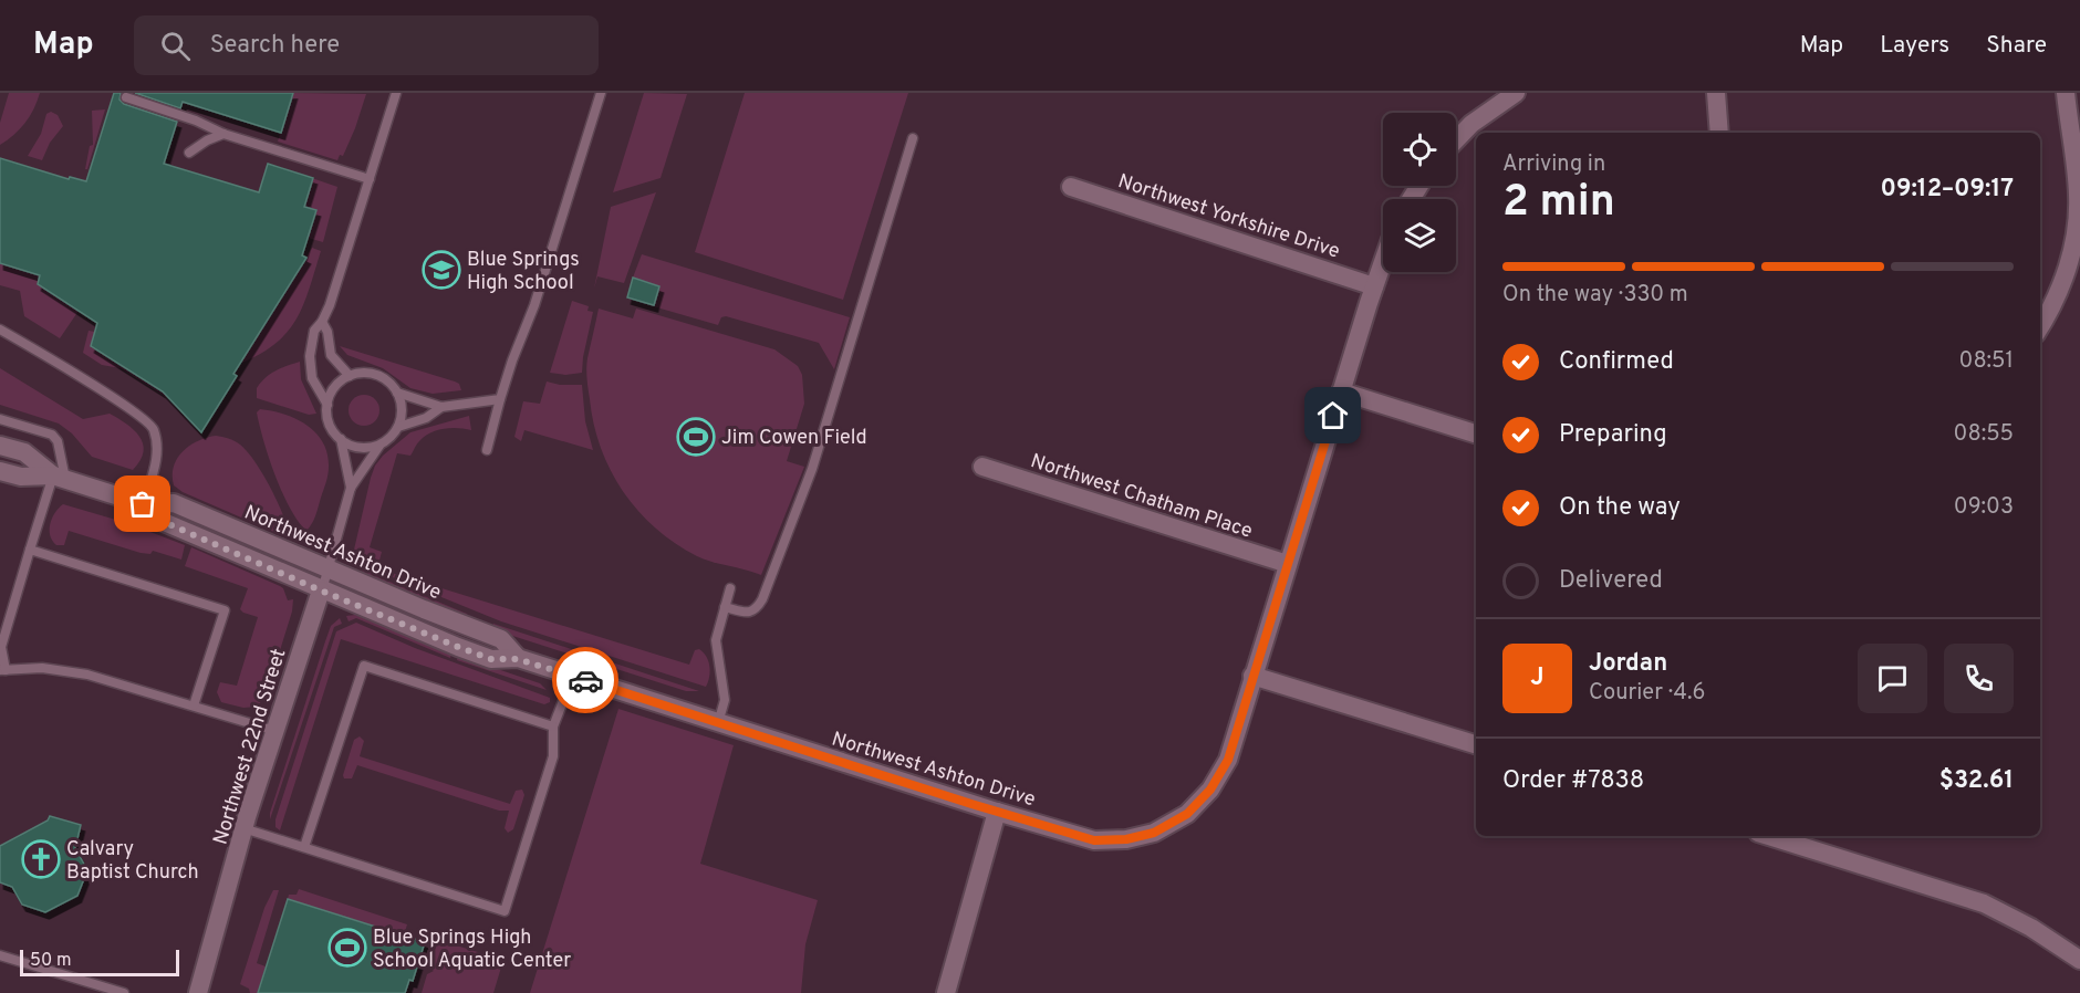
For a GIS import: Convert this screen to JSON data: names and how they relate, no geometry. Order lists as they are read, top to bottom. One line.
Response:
{"streets":{"street":["Northwest Yorkshire Drive","Northwest Chatham Place","Northwest Ashton Drive","Northwest 22nd Street"]},"crossings":[["Northwest Yorkshire Drive","Northwest Ashton Drive"],["Northwest Chatham Place","Northwest Ashton Drive"],["Northwest Ashton Drive","Northwest 22nd Street"]],"places":{"school or university":["Blue Springs High School"],"sports":["Jim Cowen Field","Blue Springs High School Aquatic Center"],"church":["Calvary Baptist Church"]},"scale_bar":"50 m","page":{"header":"Map","search":"Search here","nav":["Map","Layers","Share"],"heading":["2 min","Arriving in","09:12–09:17"],"panel":["Jordan","Courier · 4.6","Order #7838","$32.61"],"bar":"On the way · 330 m","list":[["Confirmed","08:51"],["Preparing","08:55"],["On the way","09:03"],"Delivered"],"round":"J","scale":"50 m"}}
